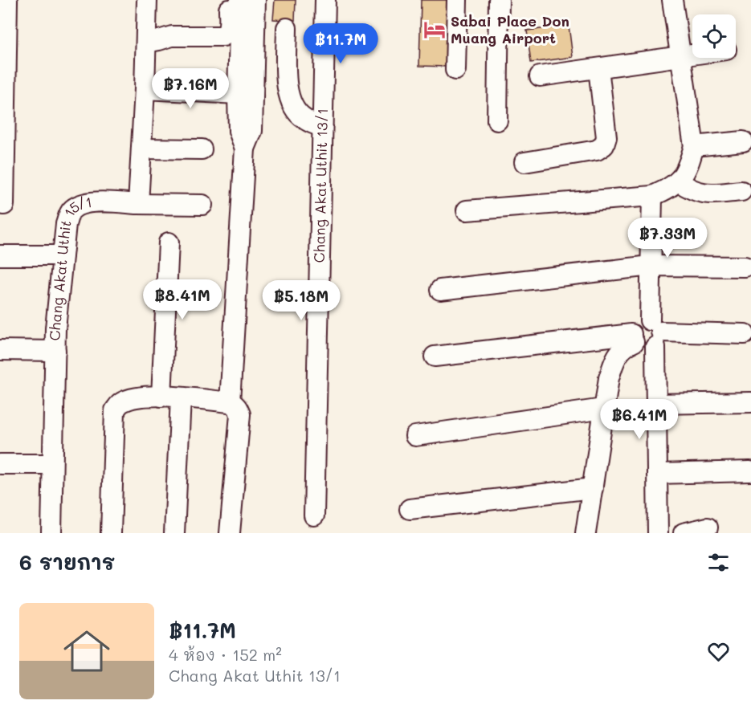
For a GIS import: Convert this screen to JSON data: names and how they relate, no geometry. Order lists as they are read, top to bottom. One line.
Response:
{"streets":{"street":["Chang Akat Uthit 13/1","Chang Akat Uthit 15/1"]},"places":{"hotel":["Sabai Place Don Muang Airport"]},"page":{"price":["฿11.7M","฿7.16M","฿7.33M","฿8.41M","฿5.18M","฿6.41M"],"heading":"6 รายการ","list":[{"name":"฿11.7M","note":"4 ห้อง · 152 m² · Chang Akat Uthit 13/1"}]}}
